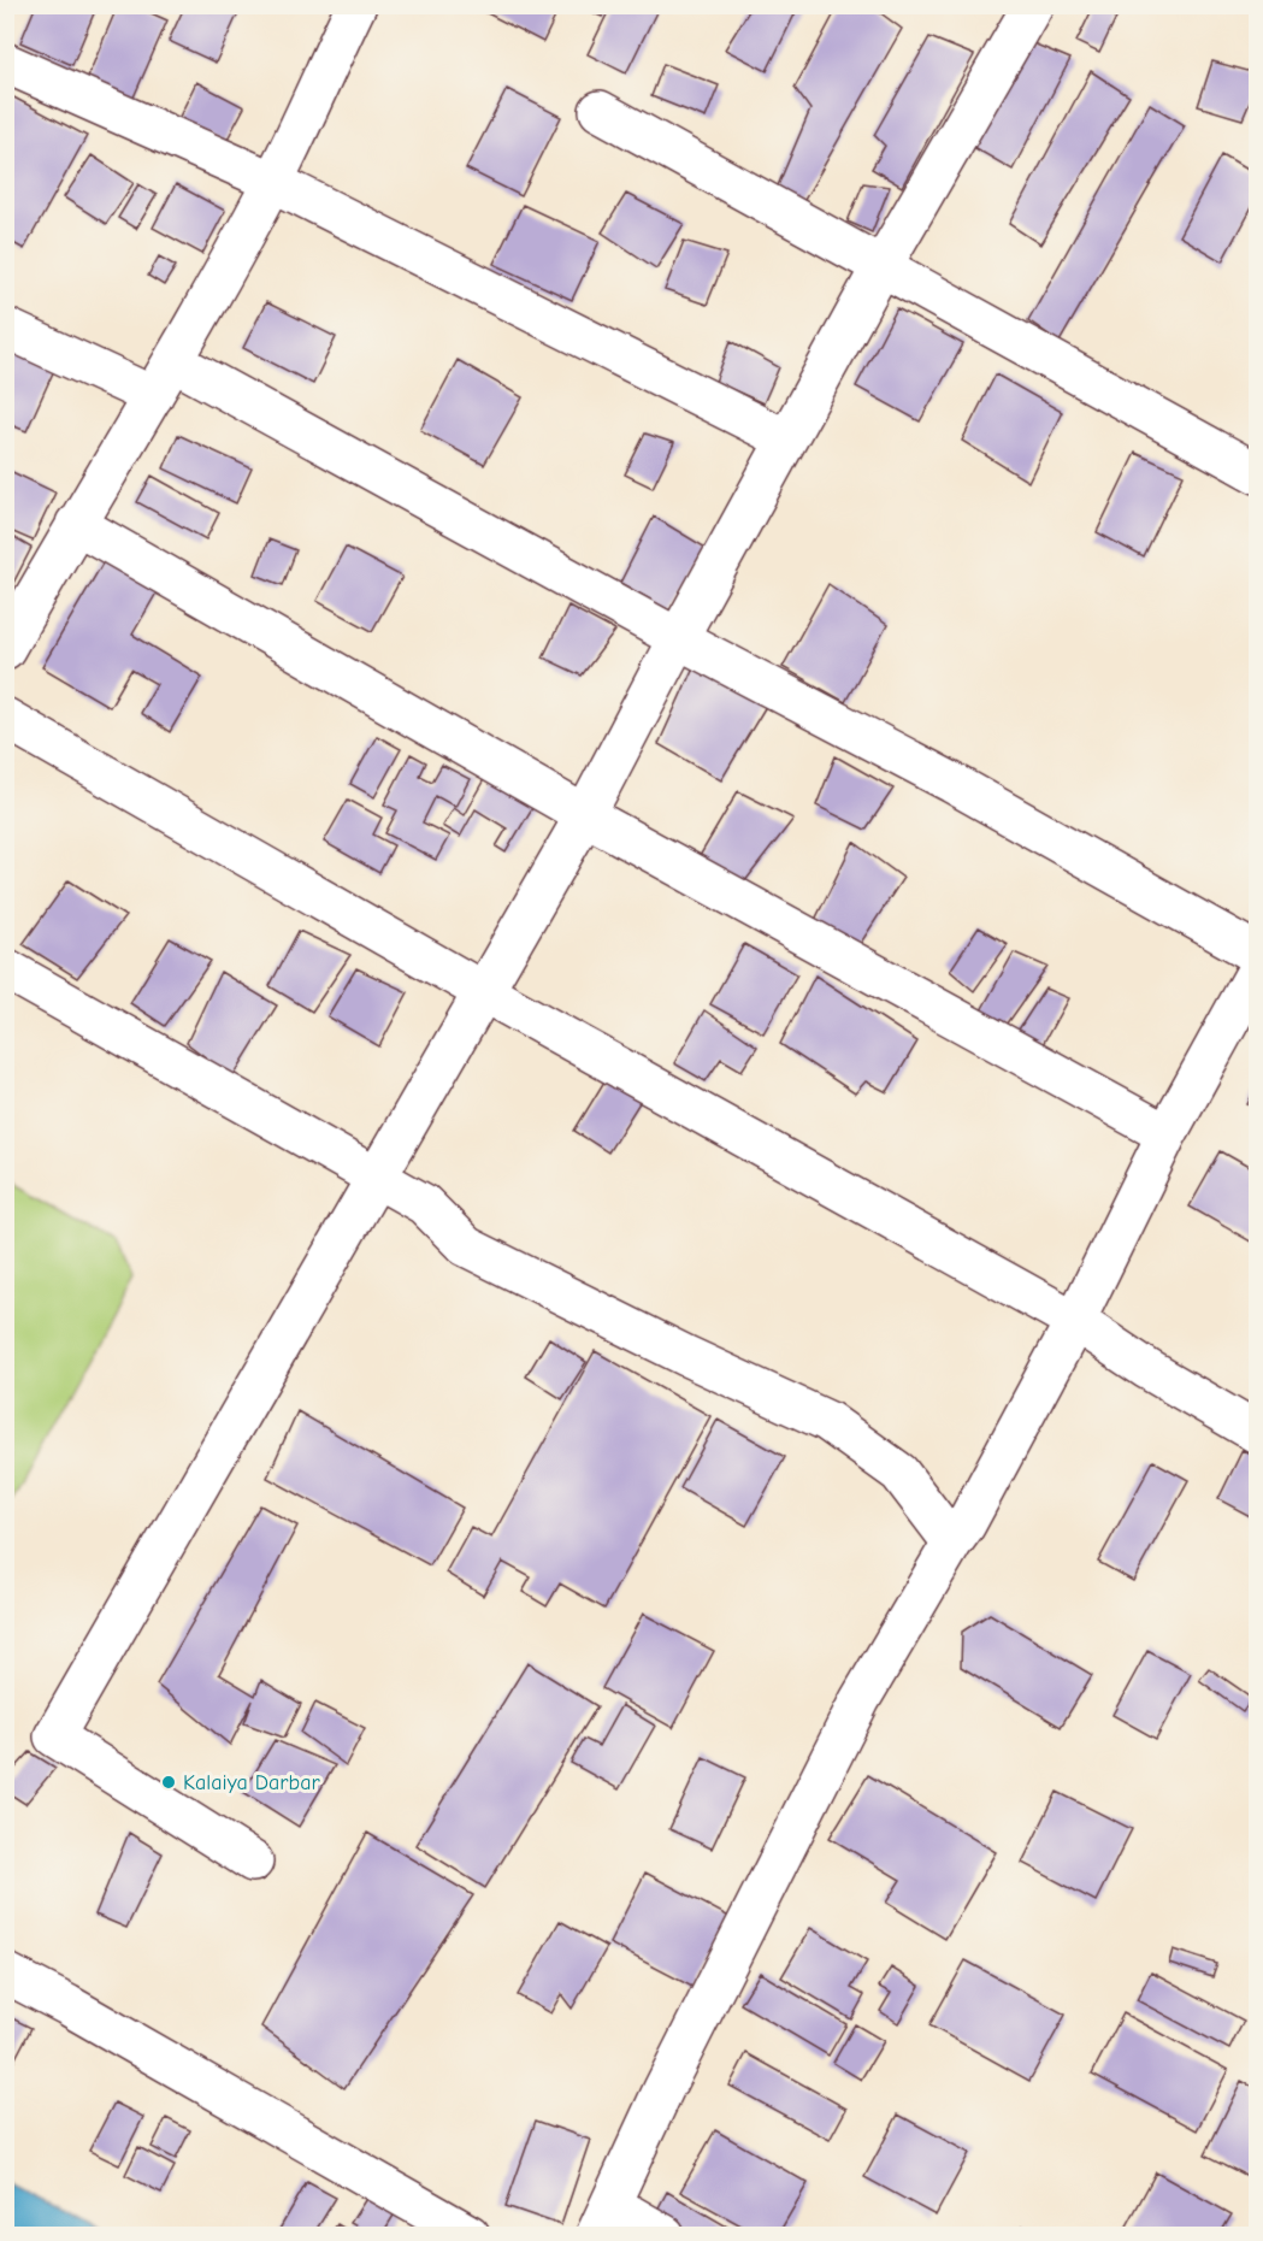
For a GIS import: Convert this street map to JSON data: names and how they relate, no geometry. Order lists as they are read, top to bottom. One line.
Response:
{"places":["Kalaiya Darbar"]}
